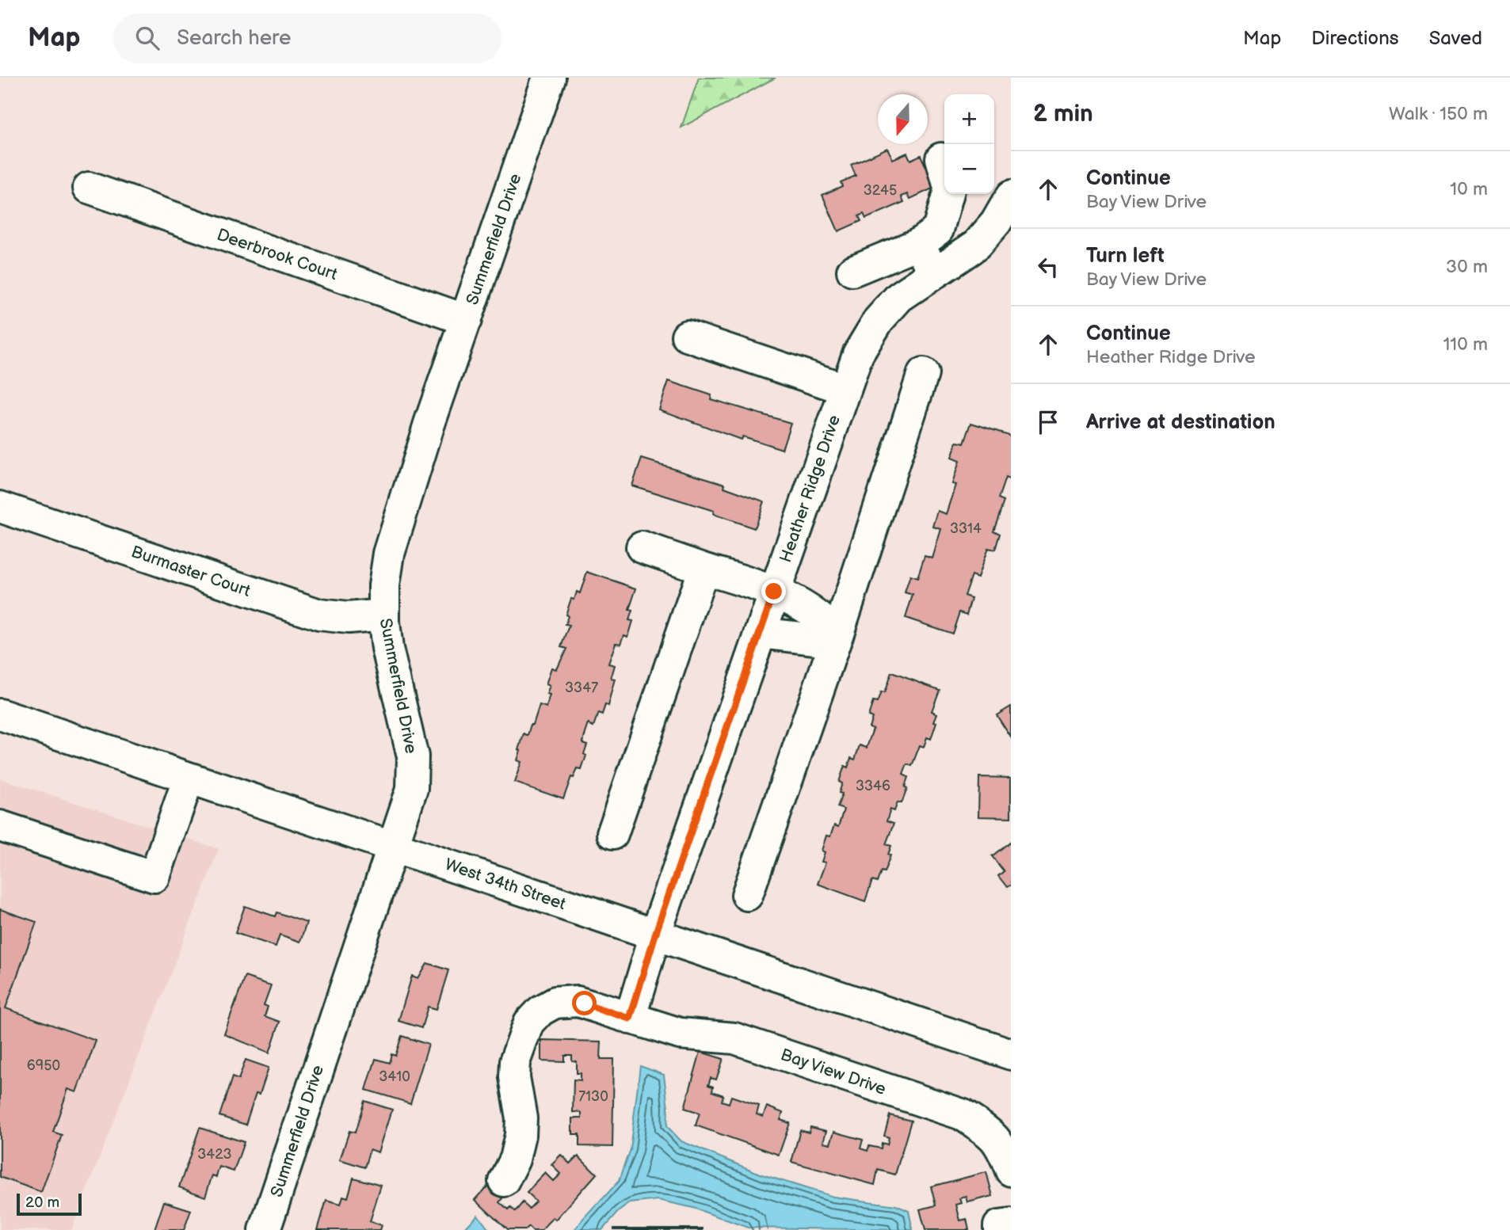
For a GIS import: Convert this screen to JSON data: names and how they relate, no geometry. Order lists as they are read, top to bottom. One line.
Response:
{"streets":{"street":["Summerfield Drive","Deerbrook Court","Heather Ridge Drive","Burmaster Court","West 34th Street","Bay View Drive"]},"crossings":[["Summerfield Drive","Deerbrook Court"],["Summerfield Drive","Burmaster Court"],["Summerfield Drive","West 34th Street"],["Heather Ridge Drive","West 34th Street"]],"house_numbers":["3245","3314","3347","3346","6950","3410","7130","3423"],"scale_bar":"20 m","north":"bottom","page":{"header":"Map","search":"Search here","nav":["Map","Directions","Saved"],"heading":["2 min","Walk · 150 m"],"map_buttons":["+","−"],"list":[["Continue","Bay View Drive","10 m"],["Turn left","Bay View Drive","30 m"],["Continue","Heather Ridge Drive","110 m"],"Arrive at destination"],"scale":"20 m"}}
